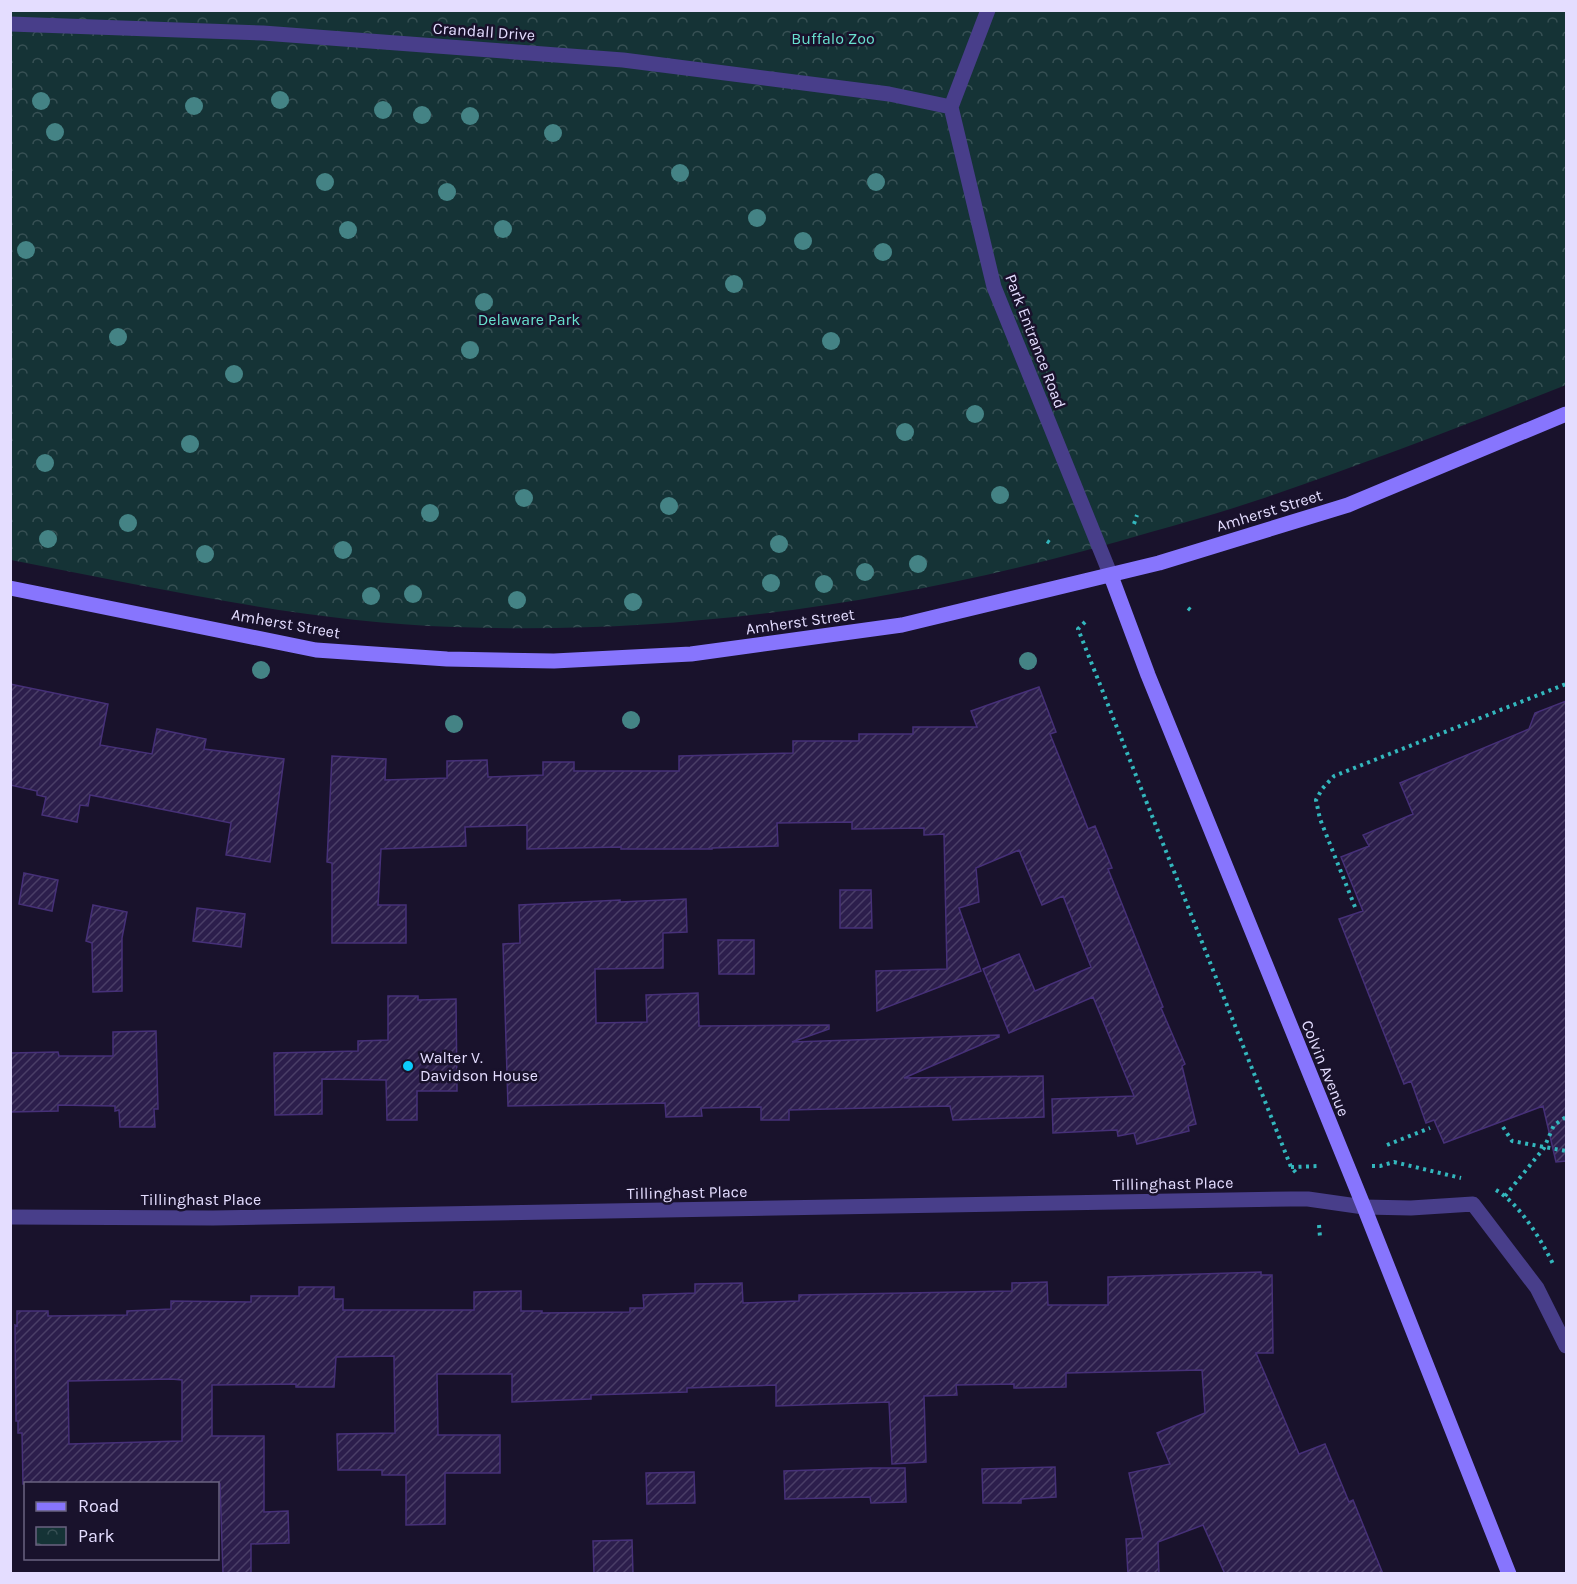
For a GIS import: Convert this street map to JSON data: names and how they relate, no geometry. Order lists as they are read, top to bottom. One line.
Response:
{"streets":{"street":["Crandall Drive","Park Entrance Road","Amherst Street","Colvin Avenue","Tillinghast Place"]},"crossings":[["Crandall Drive","Park Entrance Road"],["Park Entrance Road","Amherst Street"],["Park Entrance Road","Colvin Avenue"],["Amherst Street","Colvin Avenue"],["Colvin Avenue","Tillinghast Place"]],"parks":["Buffalo Zoo","Delaware Park"],"places":["Walter V. Davidson House"],"legend":["Road","Park"]}
